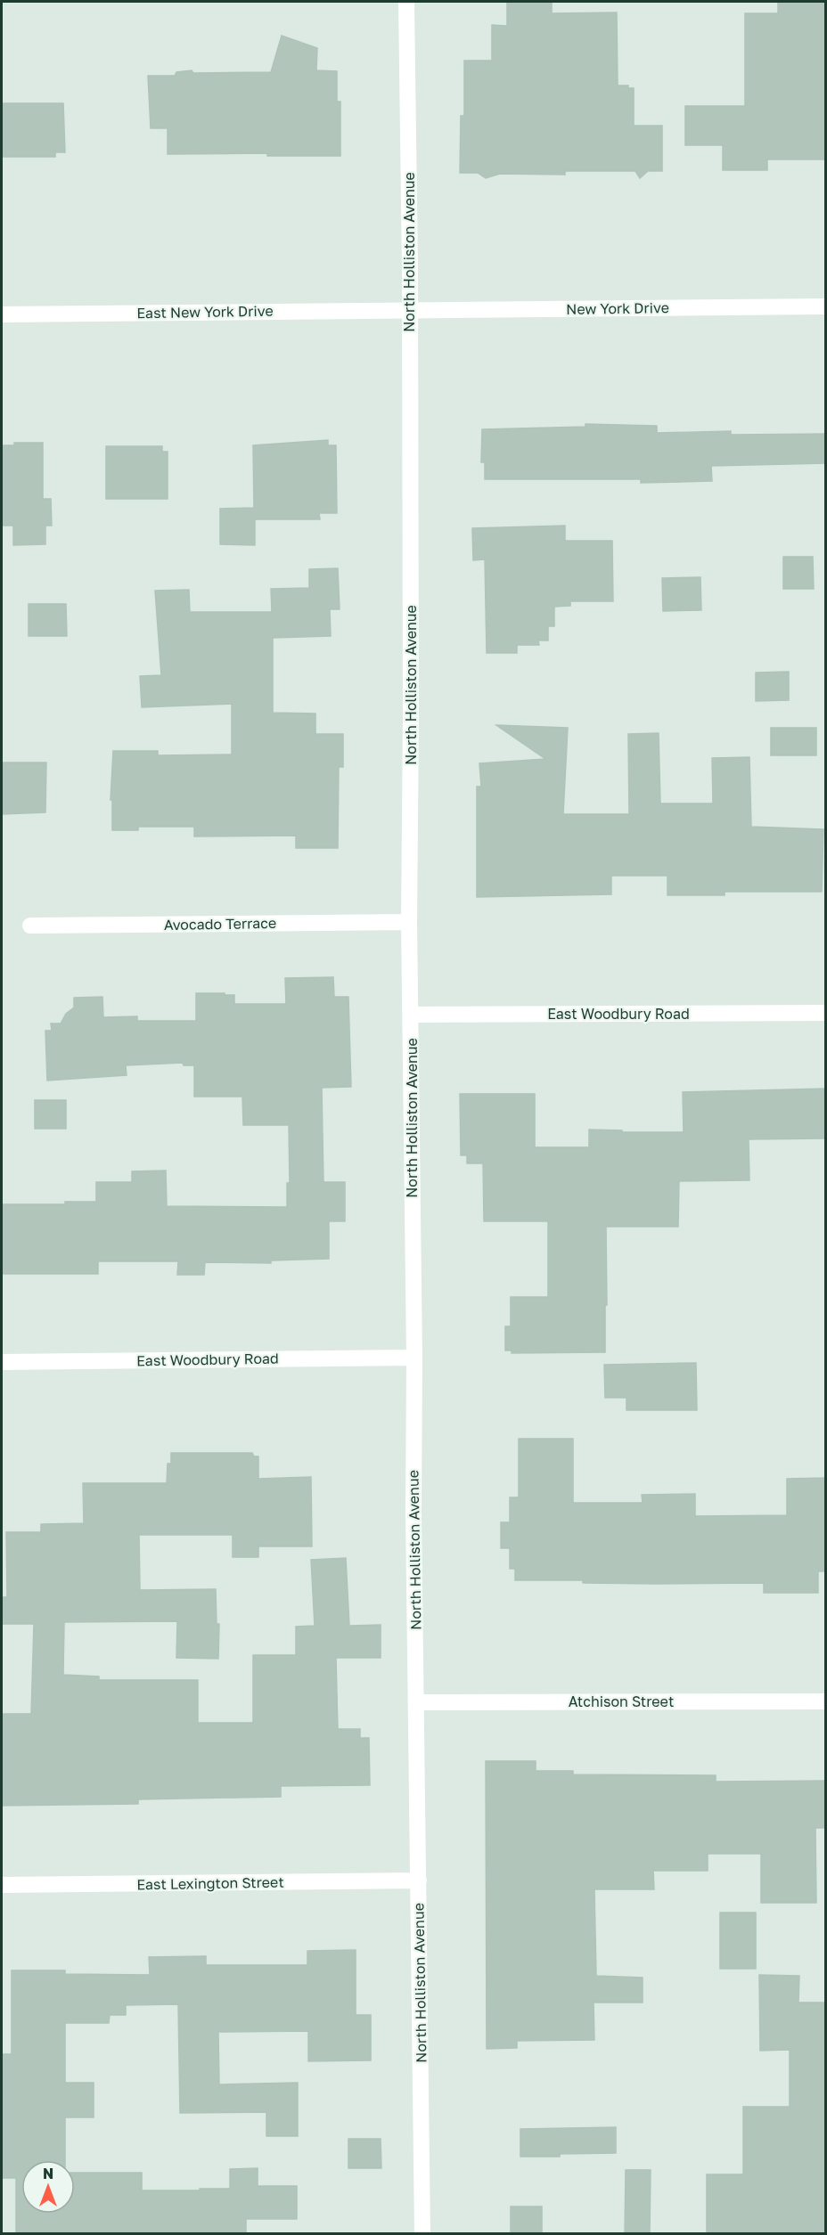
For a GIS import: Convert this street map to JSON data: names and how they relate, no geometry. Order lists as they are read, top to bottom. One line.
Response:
{"streets":{"street":["North Holliston Avenue","New York Drive","East New York Drive","Avocado Terrace","East Woodbury Road","Atchison Street","East Lexington Street"]},"crossings":[["North Holliston Avenue","New York Drive"],["North Holliston Avenue","East New York Drive"],["North Holliston Avenue","Avocado Terrace"],["North Holliston Avenue","East Woodbury Road"],["North Holliston Avenue","Atchison Street"],["North Holliston Avenue","East Lexington Street"],["New York Drive","East New York Drive"]],"north":"top"}
